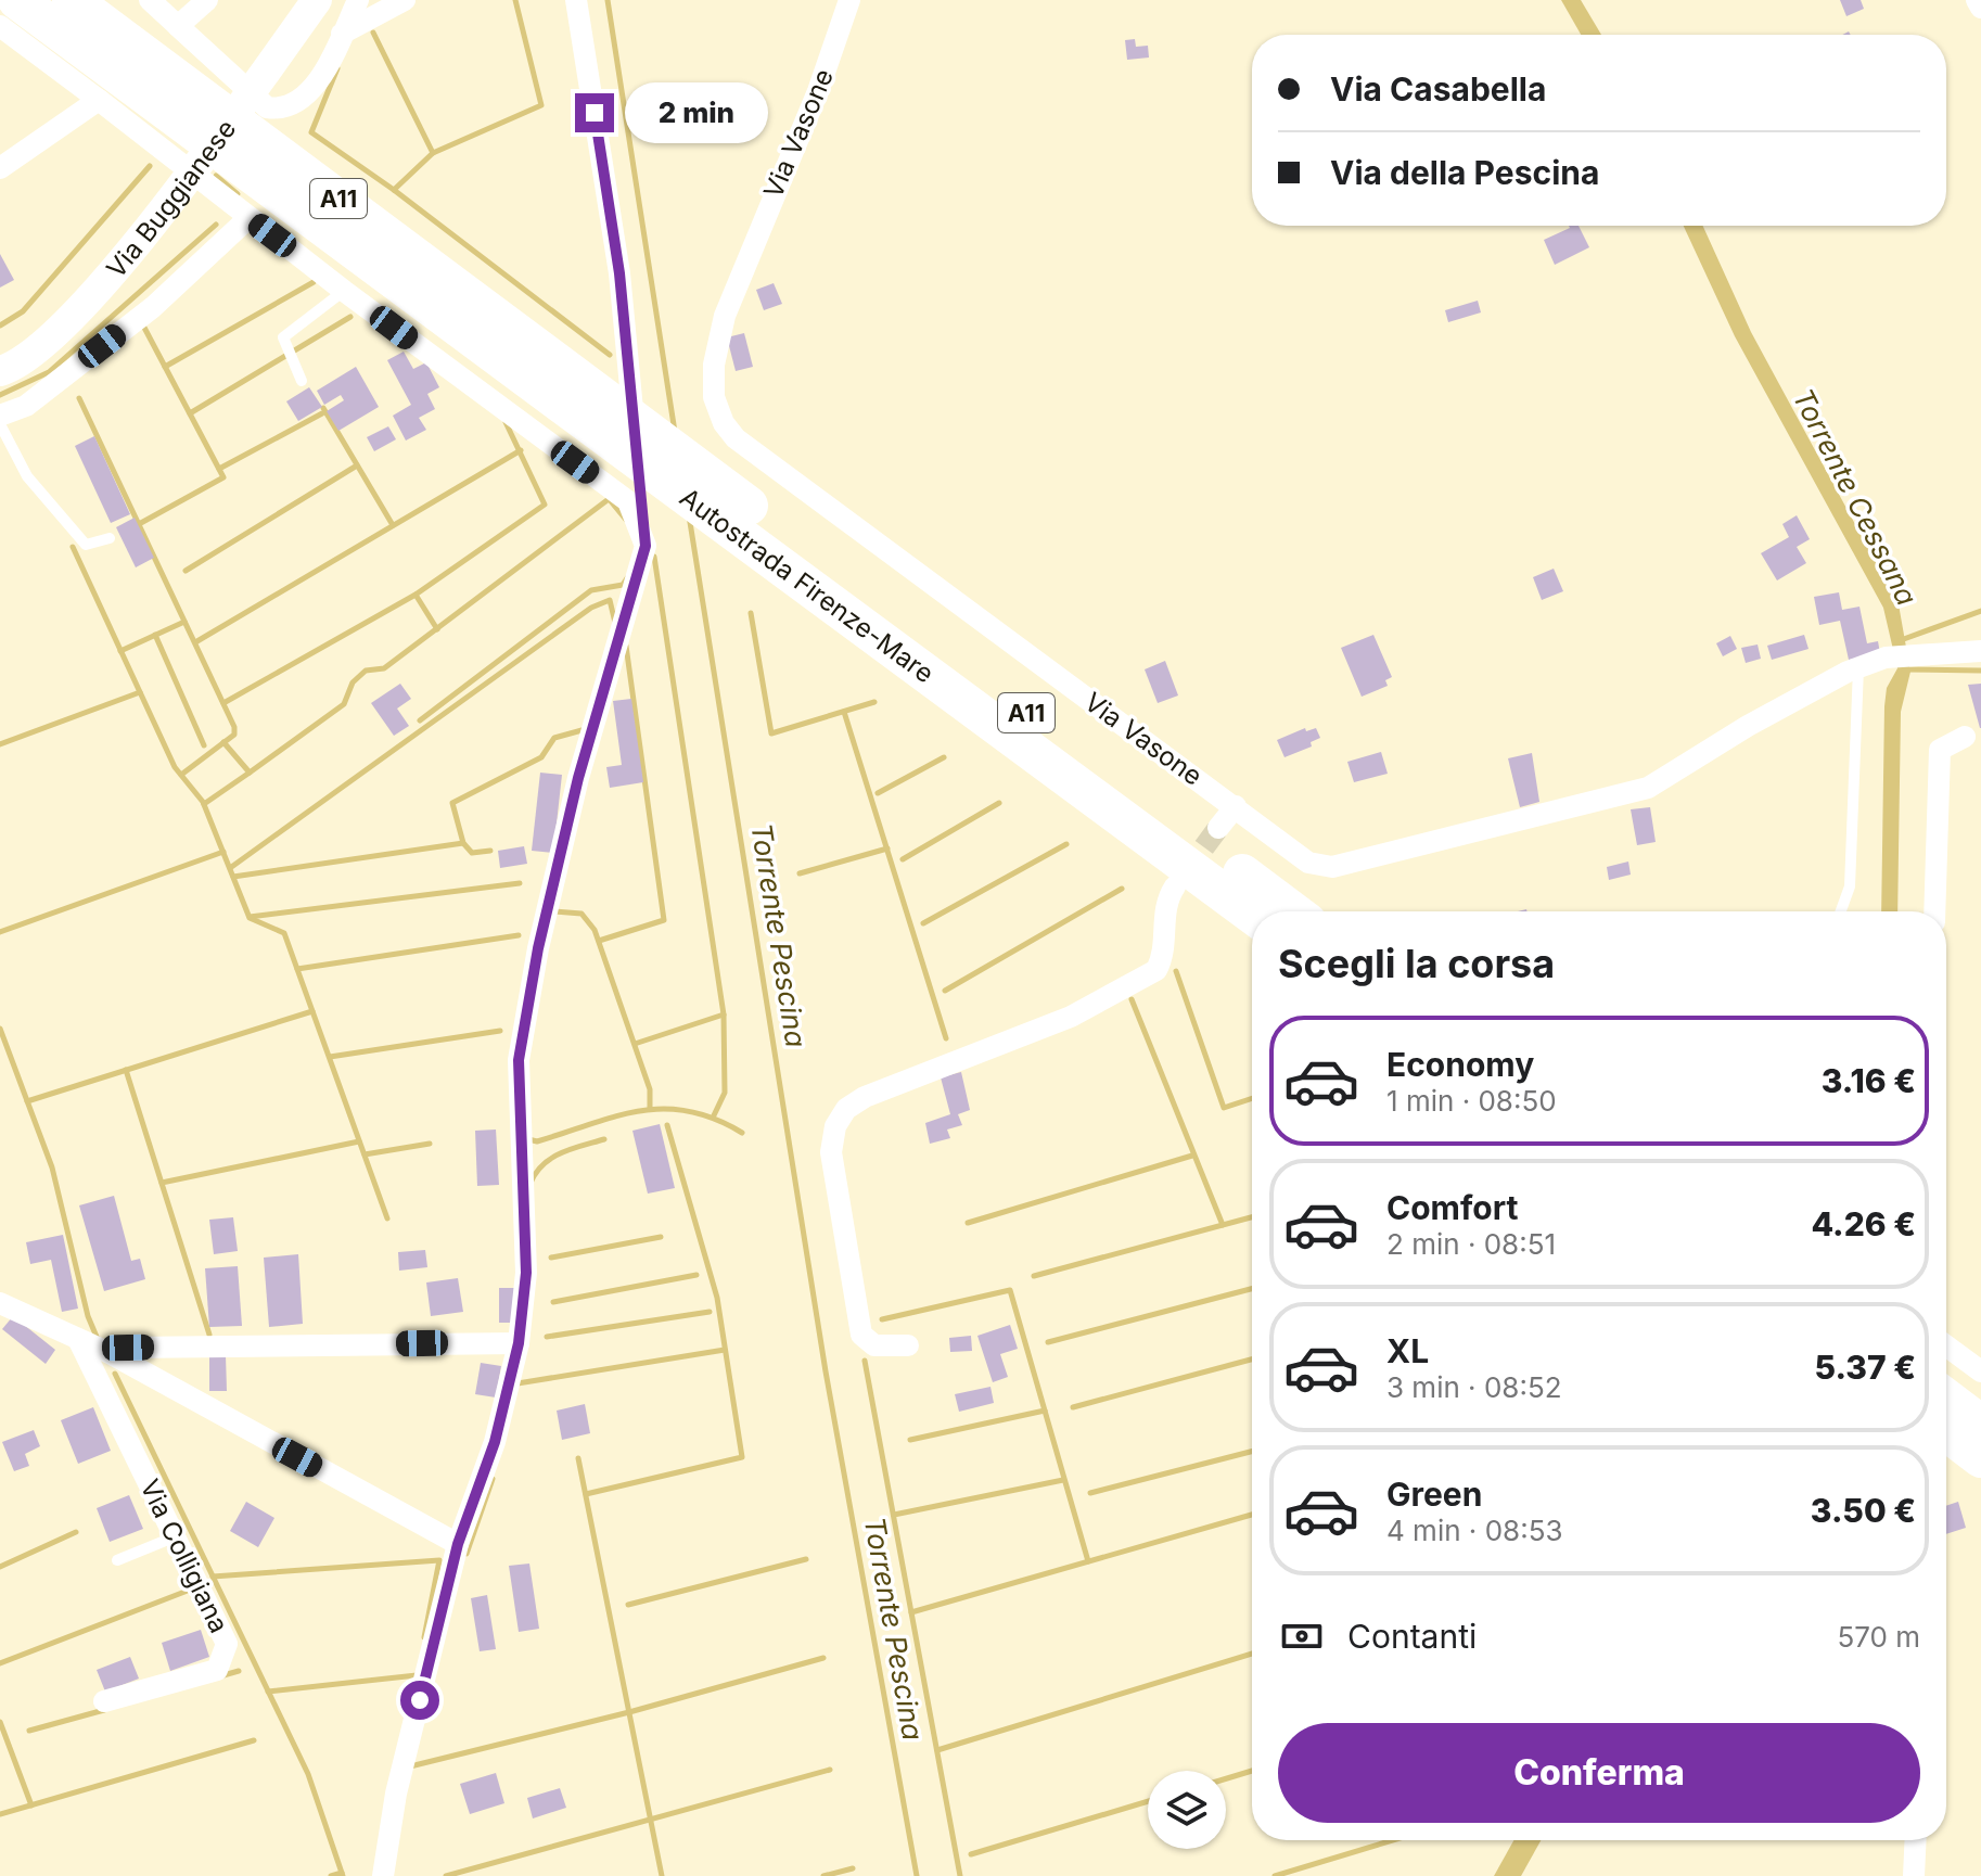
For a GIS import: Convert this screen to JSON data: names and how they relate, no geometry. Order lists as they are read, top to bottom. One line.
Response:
{"streets":{"highway":["A11","Autostrada Firenze-Mare"],"main road":["Via Buggianese"],"street":["Via Vasone","Via Colligiana"]},"water":["Torrente Cessana","Torrente Pescina"],"page":{"banner":["Via Casabella","Via della Pescina"],"bubble":"2 min","heading":"Scegli la corsa","list":[{"name":"Economy","note":"1 min · 08:50","value":"3.16 €"},{"name":"Comfort","note":"2 min · 08:51","value":"4.26 €"},{"name":"XL","note":"3 min · 08:52","value":"5.37 €"},{"name":"Green","note":"4 min · 08:53","value":"3.50 €"}],"pay":["Contanti","570 m"],"buttons":"Conferma"}}
